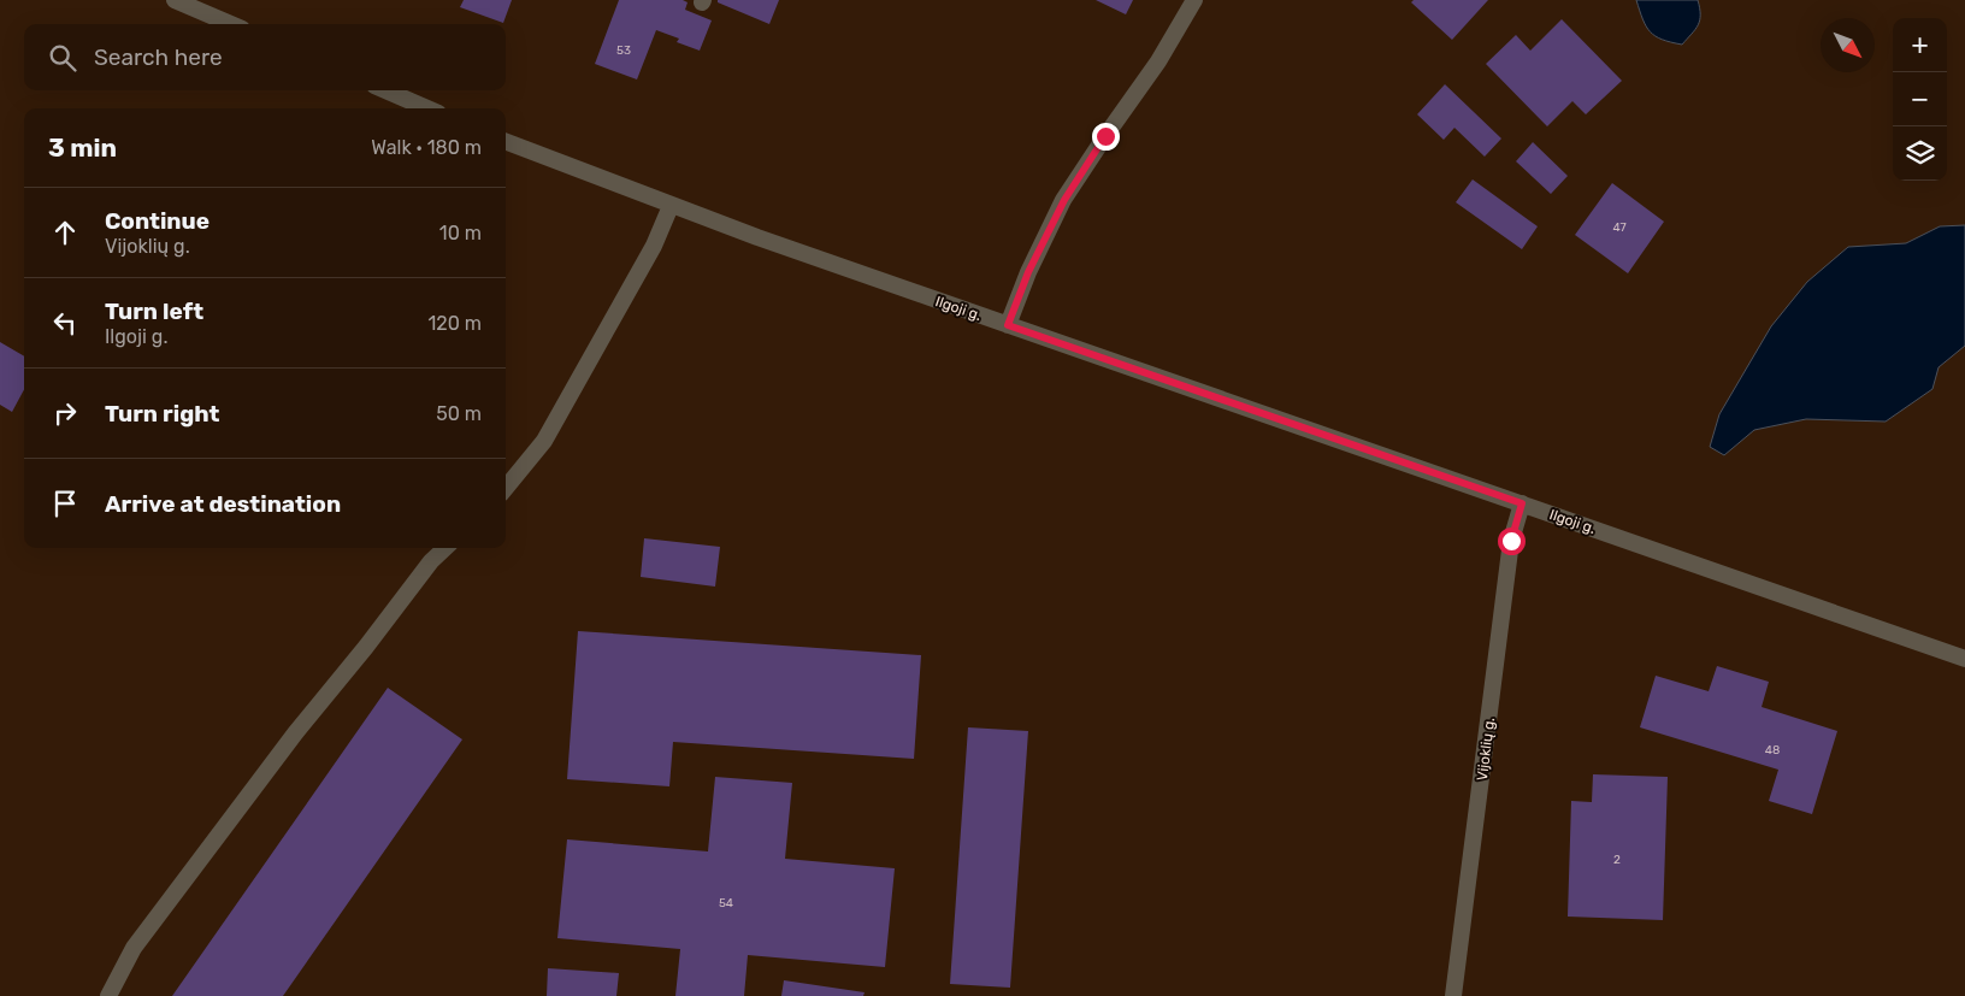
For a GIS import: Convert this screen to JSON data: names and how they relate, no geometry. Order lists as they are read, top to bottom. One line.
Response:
{"streets":{"street":["Ilgoji g.","Vijoklių g."]},"crossings":[["Ilgoji g.","Vijoklių g."]],"house_numbers":["53","47","48","2","54"],"north":"bottom right","page":{"map_buttons":["+","−"],"search":"Search here","heading":["3 min","Walk · 180 m"],"list":[["Continue","Vijoklių g.","10 m"],["Turn left","Ilgoji g.","120 m"],["Turn right","50 m"],"Arrive at destination"]}}
